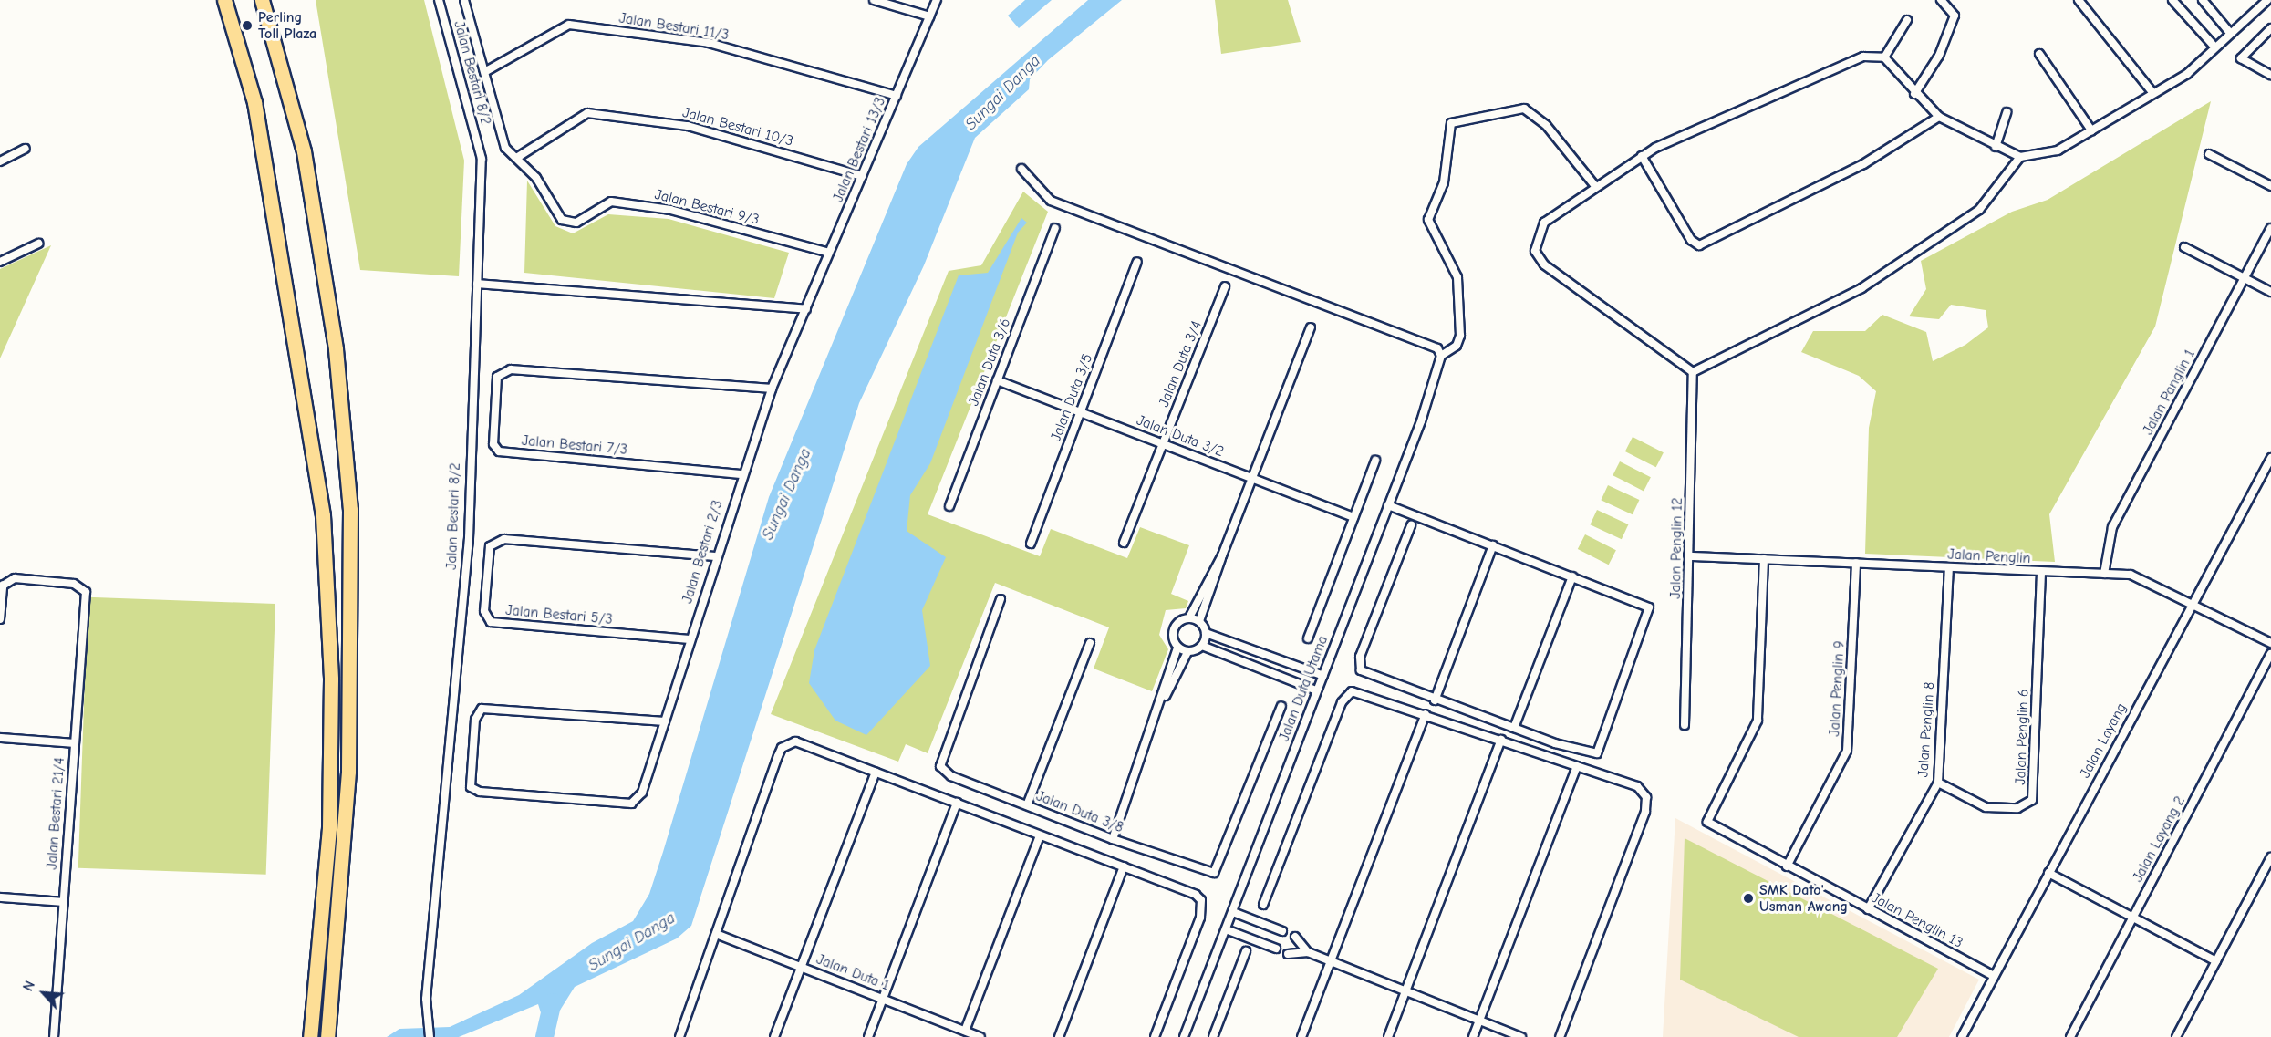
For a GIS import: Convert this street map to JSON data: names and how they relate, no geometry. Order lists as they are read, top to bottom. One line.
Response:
{"streets":{"street":["Jalan Bestari 11/3","Jalan Bestari 8/2","Jalan Bestari 10/3","Jalan Bestari 13/3","Jalan Bestari 9/3","Jalan Duta 3/6","Jalan Duta 3/4","Jalan Panglin 1","Jalan Duta 3/5","Jalan Duta 3/2","Jalan Bestari 7/3","Jalan Penglin 12","Jalan Bestari 2/3","Jalan Penglin","Jalan Bestari 5/3","Jalan Duta Utama","Jalan Penglin 9","Jalan Penglin 8","Jalan Penglin 6","Jalan Layang","Jalan Duta 3/8","Jalan Bestari 21/4","Jalan Layang 2","Jalan Penglin 13","Jalan Duta 1"]},"crossings":[["Jalan Bestari 11/3","Jalan Bestari 13/3"],["Jalan Bestari 10/3","Jalan Bestari 13/3"],["Jalan Bestari 10/3","Jalan Bestari 9/3"],["Jalan Bestari 13/3","Jalan Bestari 9/3"],["Jalan Bestari 13/3","Jalan Bestari 2/3"],["Jalan Duta 3/6","Jalan Duta 3/2"],["Jalan Duta 3/4","Jalan Duta 3/2"],["Jalan Panglin 1","Jalan Penglin"],["Jalan Duta 3/5","Jalan Duta 3/2"],["Jalan Bestari 7/3","Jalan Bestari 2/3"],["Jalan Penglin 12","Jalan Penglin"],["Jalan Bestari 2/3","Jalan Bestari 5/3"],["Jalan Penglin","Jalan Penglin 9"],["Jalan Penglin","Jalan Penglin 8"],["Jalan Penglin","Jalan Penglin 6"],["Jalan Penglin","Jalan Layang"],["Jalan Penglin","Jalan Penglin 13"],["Jalan Penglin 9","Jalan Penglin 13"],["Jalan Penglin 8","Jalan Penglin 6"],["Jalan Penglin 8","Jalan Penglin 13"],["Jalan Layang","Jalan Penglin 13"]],"water":["Sungai Danga"],"places":["Perling Toll Plaza","SMK Dato' Usman Awang"],"north":"top left"}
